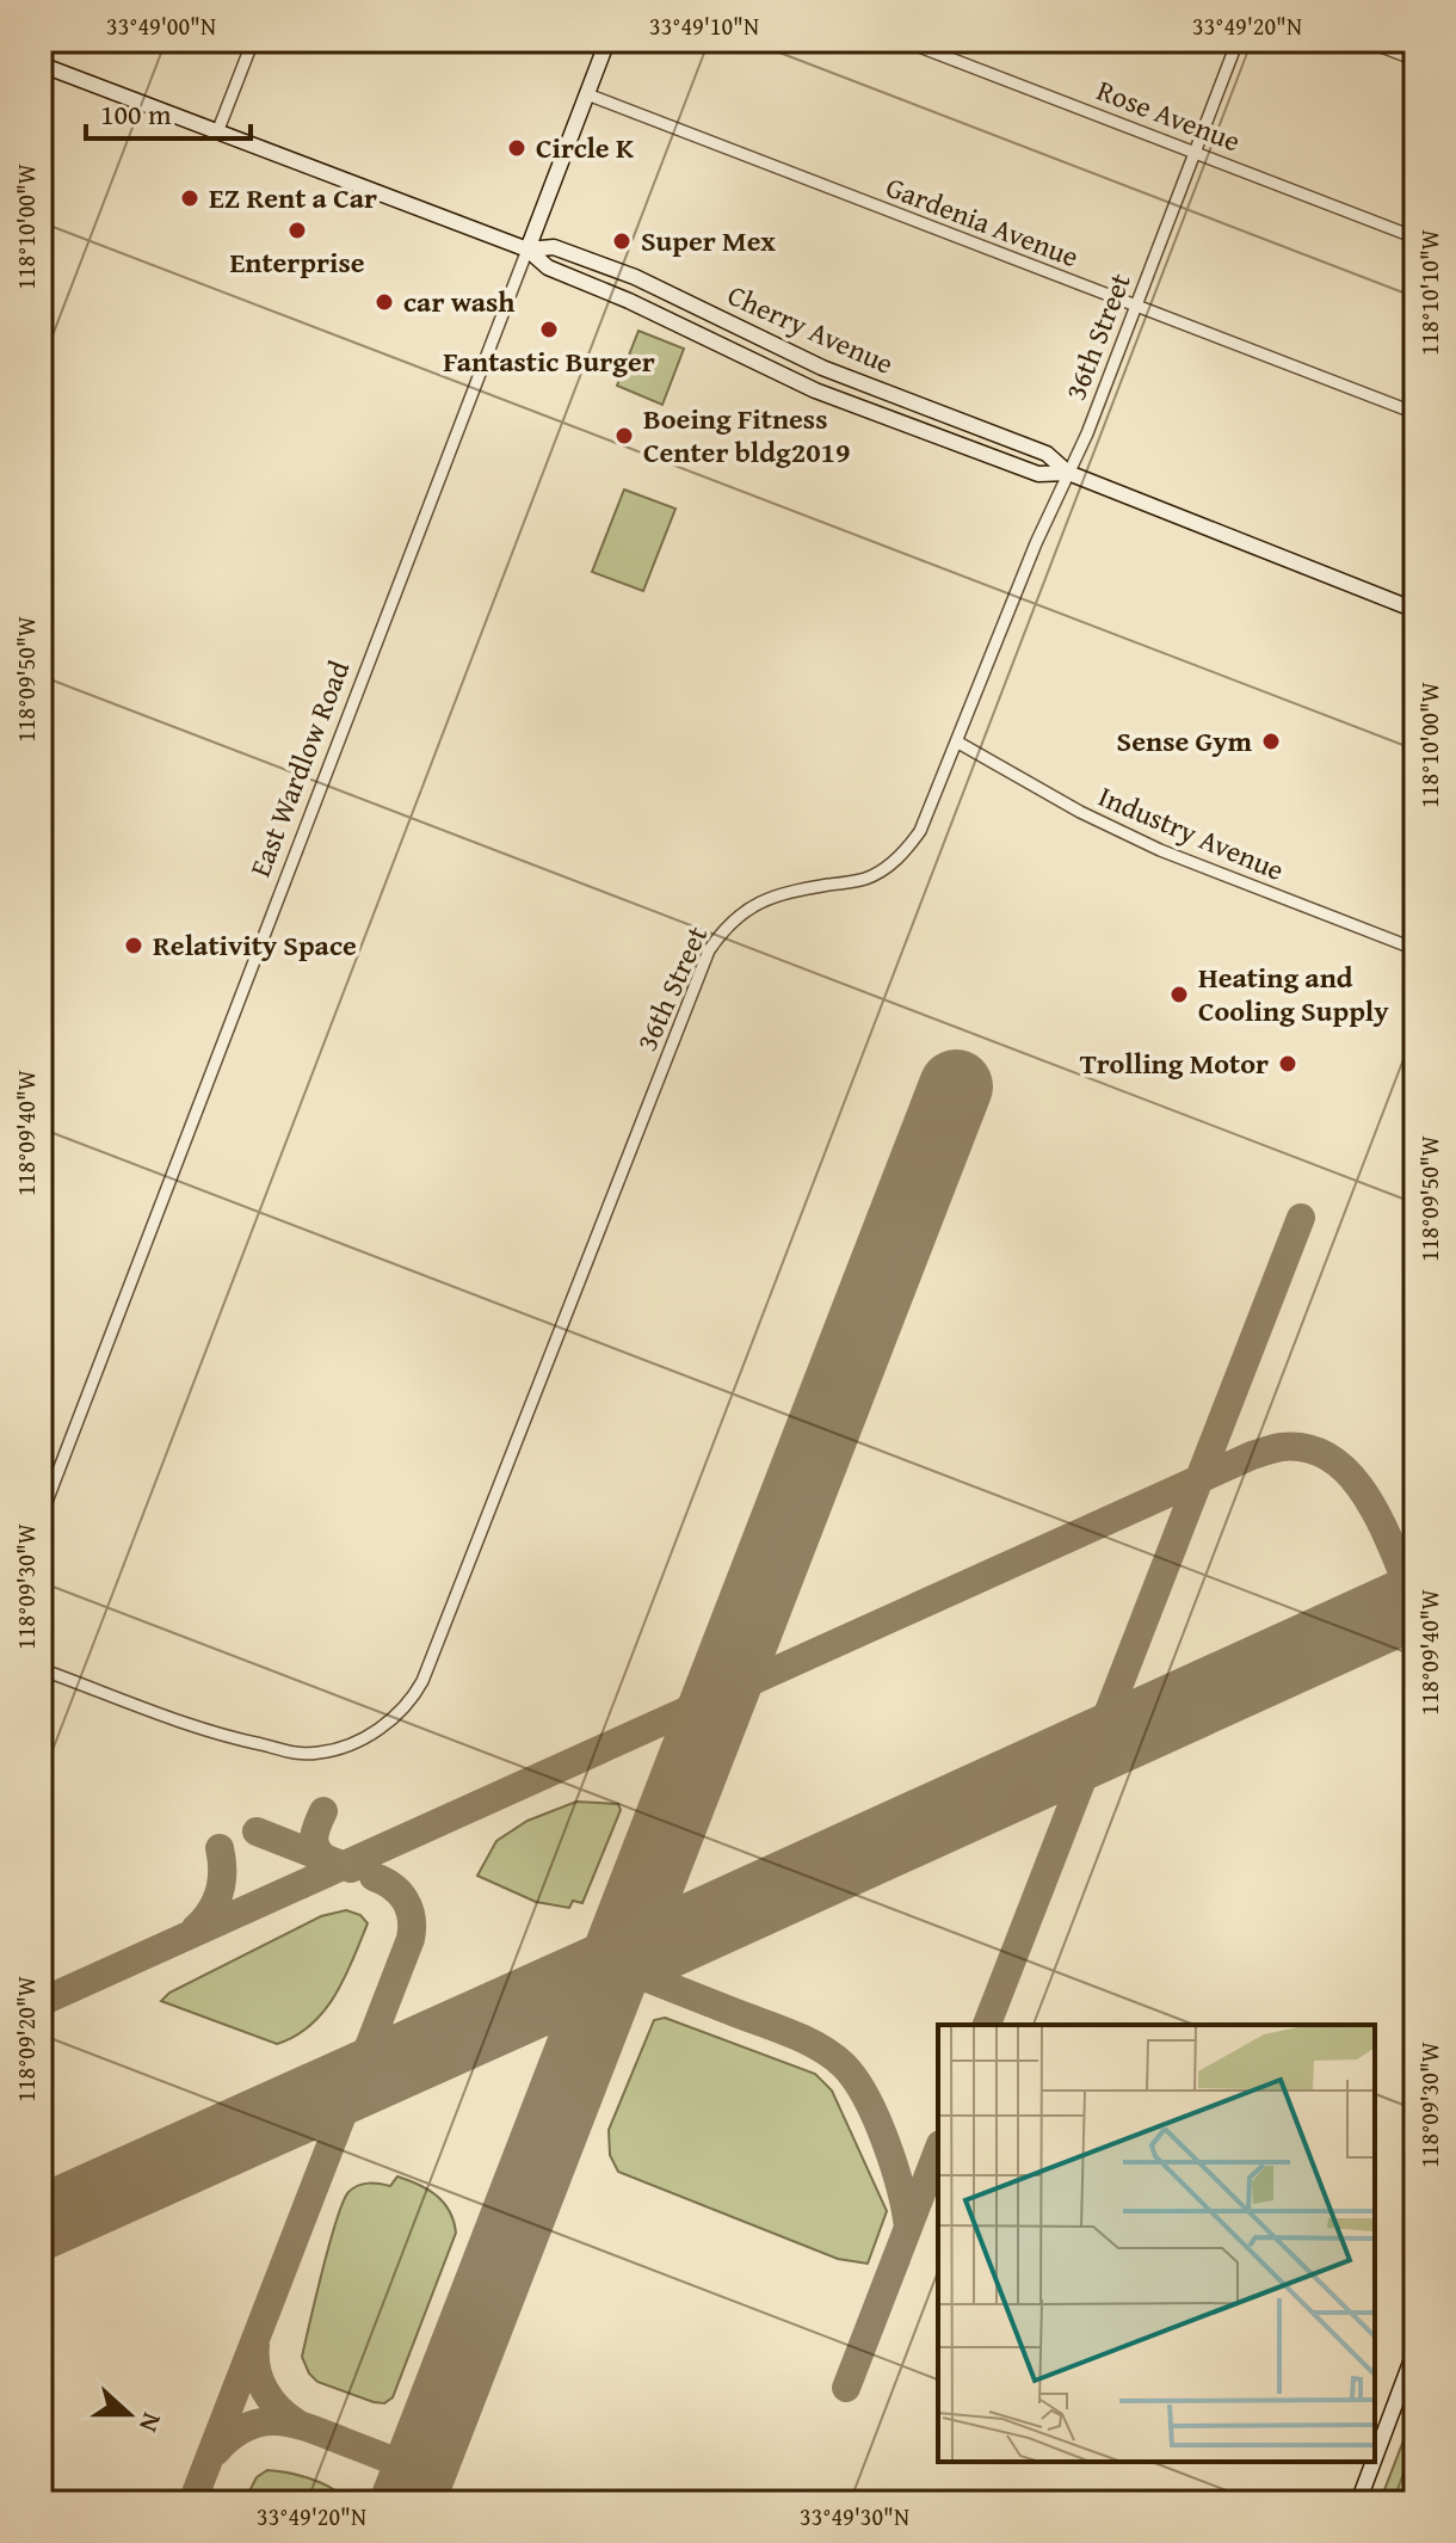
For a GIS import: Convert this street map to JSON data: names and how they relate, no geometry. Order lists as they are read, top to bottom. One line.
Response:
{"streets":{"main road":["Cherry Avenue","East Wardlow Road"],"street":["Rose Avenue","Gardenia Avenue","36th Street","Industry Avenue"]},"crossings":[["Rose Avenue","36th Street"],["Gardenia Avenue","36th Street"],["Gardenia Avenue","East Wardlow Road"],["Cherry Avenue","36th Street"],["Cherry Avenue","East Wardlow Road"],["36th Street","Industry Avenue"]],"places":["Circle K","EZ Rent a Car","Enterprise","Super Mex","car wash","Fantastic Burger","Boeing Fitness Center bldg2019","Sense Gym","Relativity Space","Heating and Cooling Supply","Trolling Motor"],"scale_bar":"100 m","north":"right","coordinates":["33°49'00\"N","33°49'10\"N","33°49'20\"N","118°10'00\"W","118°10'10\"W","118°09'50\"W","118°09'40\"W","118°09'30\"W","118°09'20\"W","33°49'30\"N"]}
